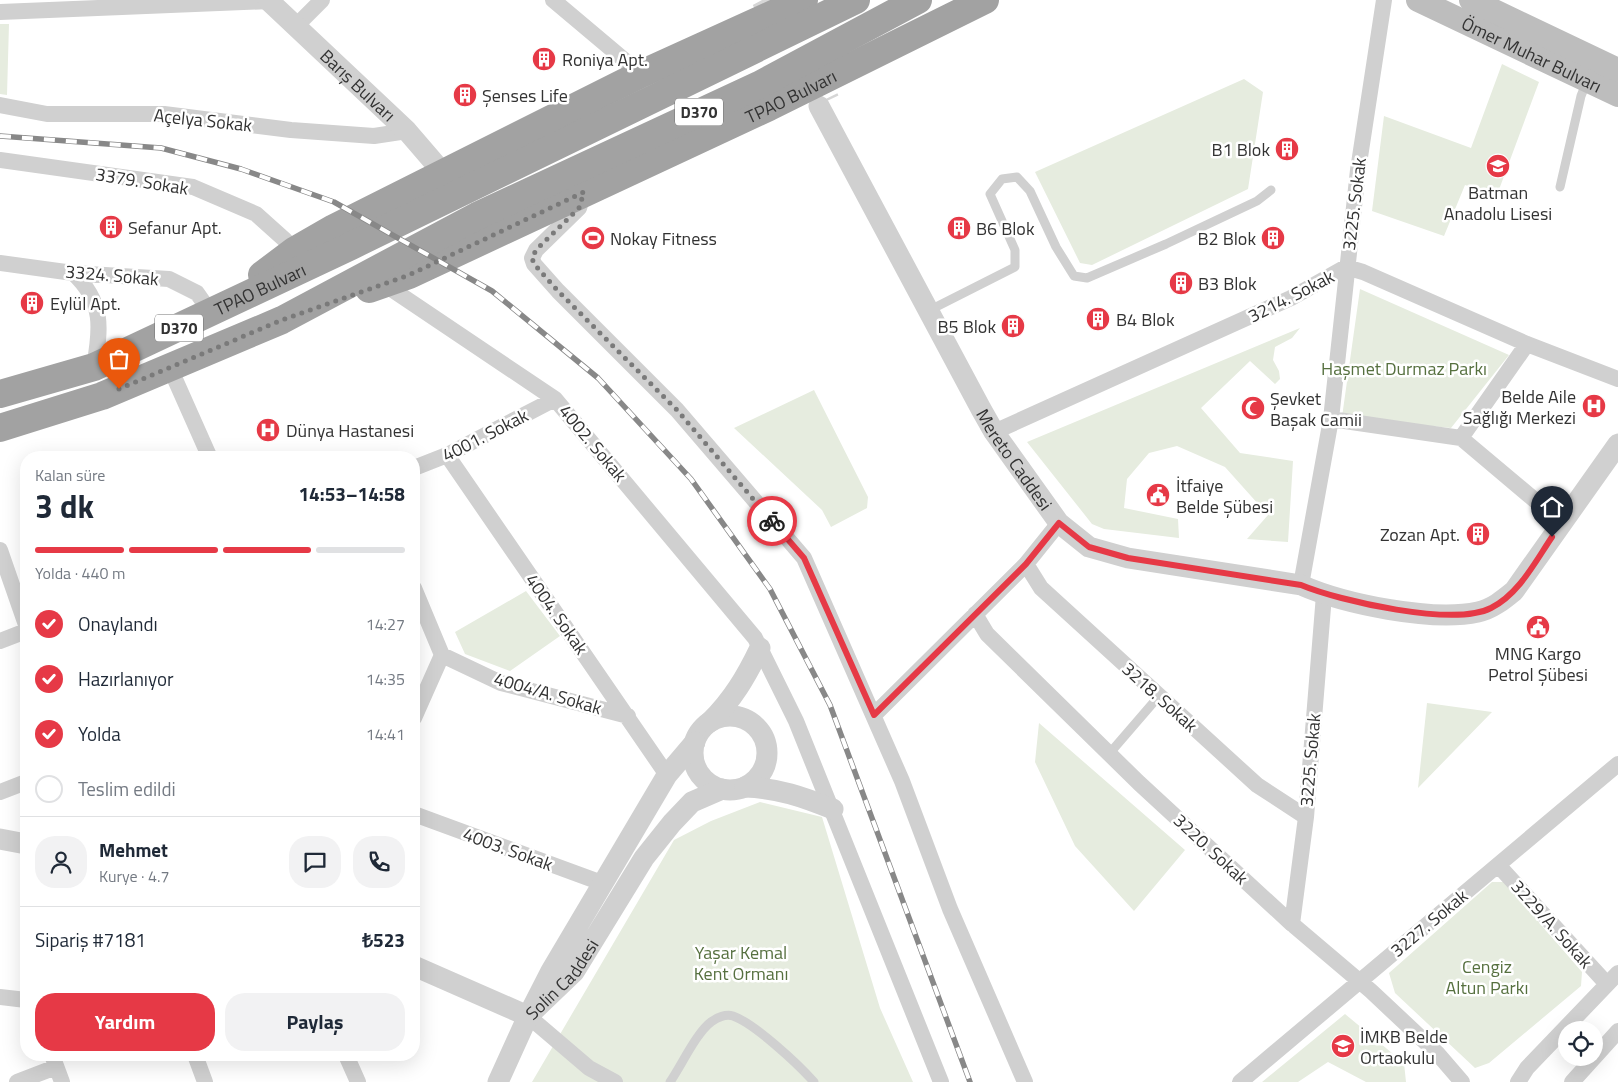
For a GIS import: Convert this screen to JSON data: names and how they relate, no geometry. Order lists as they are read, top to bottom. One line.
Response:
{"streets":{"highway":["TPAO Bulvarı","D370"],"main road":["Ömer Muhar Bulvarı"],"street":["Barış Bulvarı","Açelya Sokak","3379. Sokak","3225. Sokak","3324. Sokak","3214. Sokak","4001. Sokak","4002. Sokak","Mereto Caddesi","4004. Sokak","4004/A. Sokak","3218. Sokak","4003. Sokak","3220. Sokak","3227. Sokak","3229/A. Sokak","Solin Caddesi"]},"crossings":[["Barış Bulvarı","Açelya Sokak"],["TPAO Bulvarı","D370"],["TPAO Bulvarı","3324. Sokak"],["3225. Sokak","3214. Sokak"],["3225. Sokak","Mereto Caddesi"],["3225. Sokak","3218. Sokak"],["3225. Sokak","3220. Sokak"],["3214. Sokak","Mereto Caddesi"],["4001. Sokak","4002. Sokak"],["4001. Sokak","4004. Sokak"],["4004. Sokak","4004/A. Sokak"],["4004. Sokak","Solin Caddesi"],["4003. Sokak","Solin Caddesi"],["3220. Sokak","3227. Sokak"],["3227. Sokak","3229/A. Sokak"]],"parks":["Haşmet Durmaz Parkı","Yaşar Kemal Kent Ormanı","Cengiz Altun Parkı"],"places":{"building":["Roniya Apt.","Şenses Life","B1 Blok","Sefanur Apt.","B6 Blok","B2 Blok","B3 Blok","Eylül Apt.","B4 Blok","B5 Blok","Zozan Apt."],"school or university":["Batman Anadolu Lisesi","İMKB Belde Ortaokulu"],"sports":["Nokay Fitness"],"hospital":["Belde Aile Sağlığı Merkezi","Dünya Hastanesi"],"mosque":["Şevket Başak Camii"],"public building":["İtfaiye Belde Şübesi","MNG Kargo Petrol Şübesi"]},"page":{"heading":["3 dk","Kalan süre","14:53–14:58"],"panel":["Mehmet","Kurye · 4.7","Sipariş #7181","₺523"],"bar":"Yolda · 440 m","list":[["Onaylandı","14:27"],["Hazırlanıyor","14:35"],["Yolda","14:41"],"Teslim edildi"],"buttons":["Yardım","Paylaş"]}}
